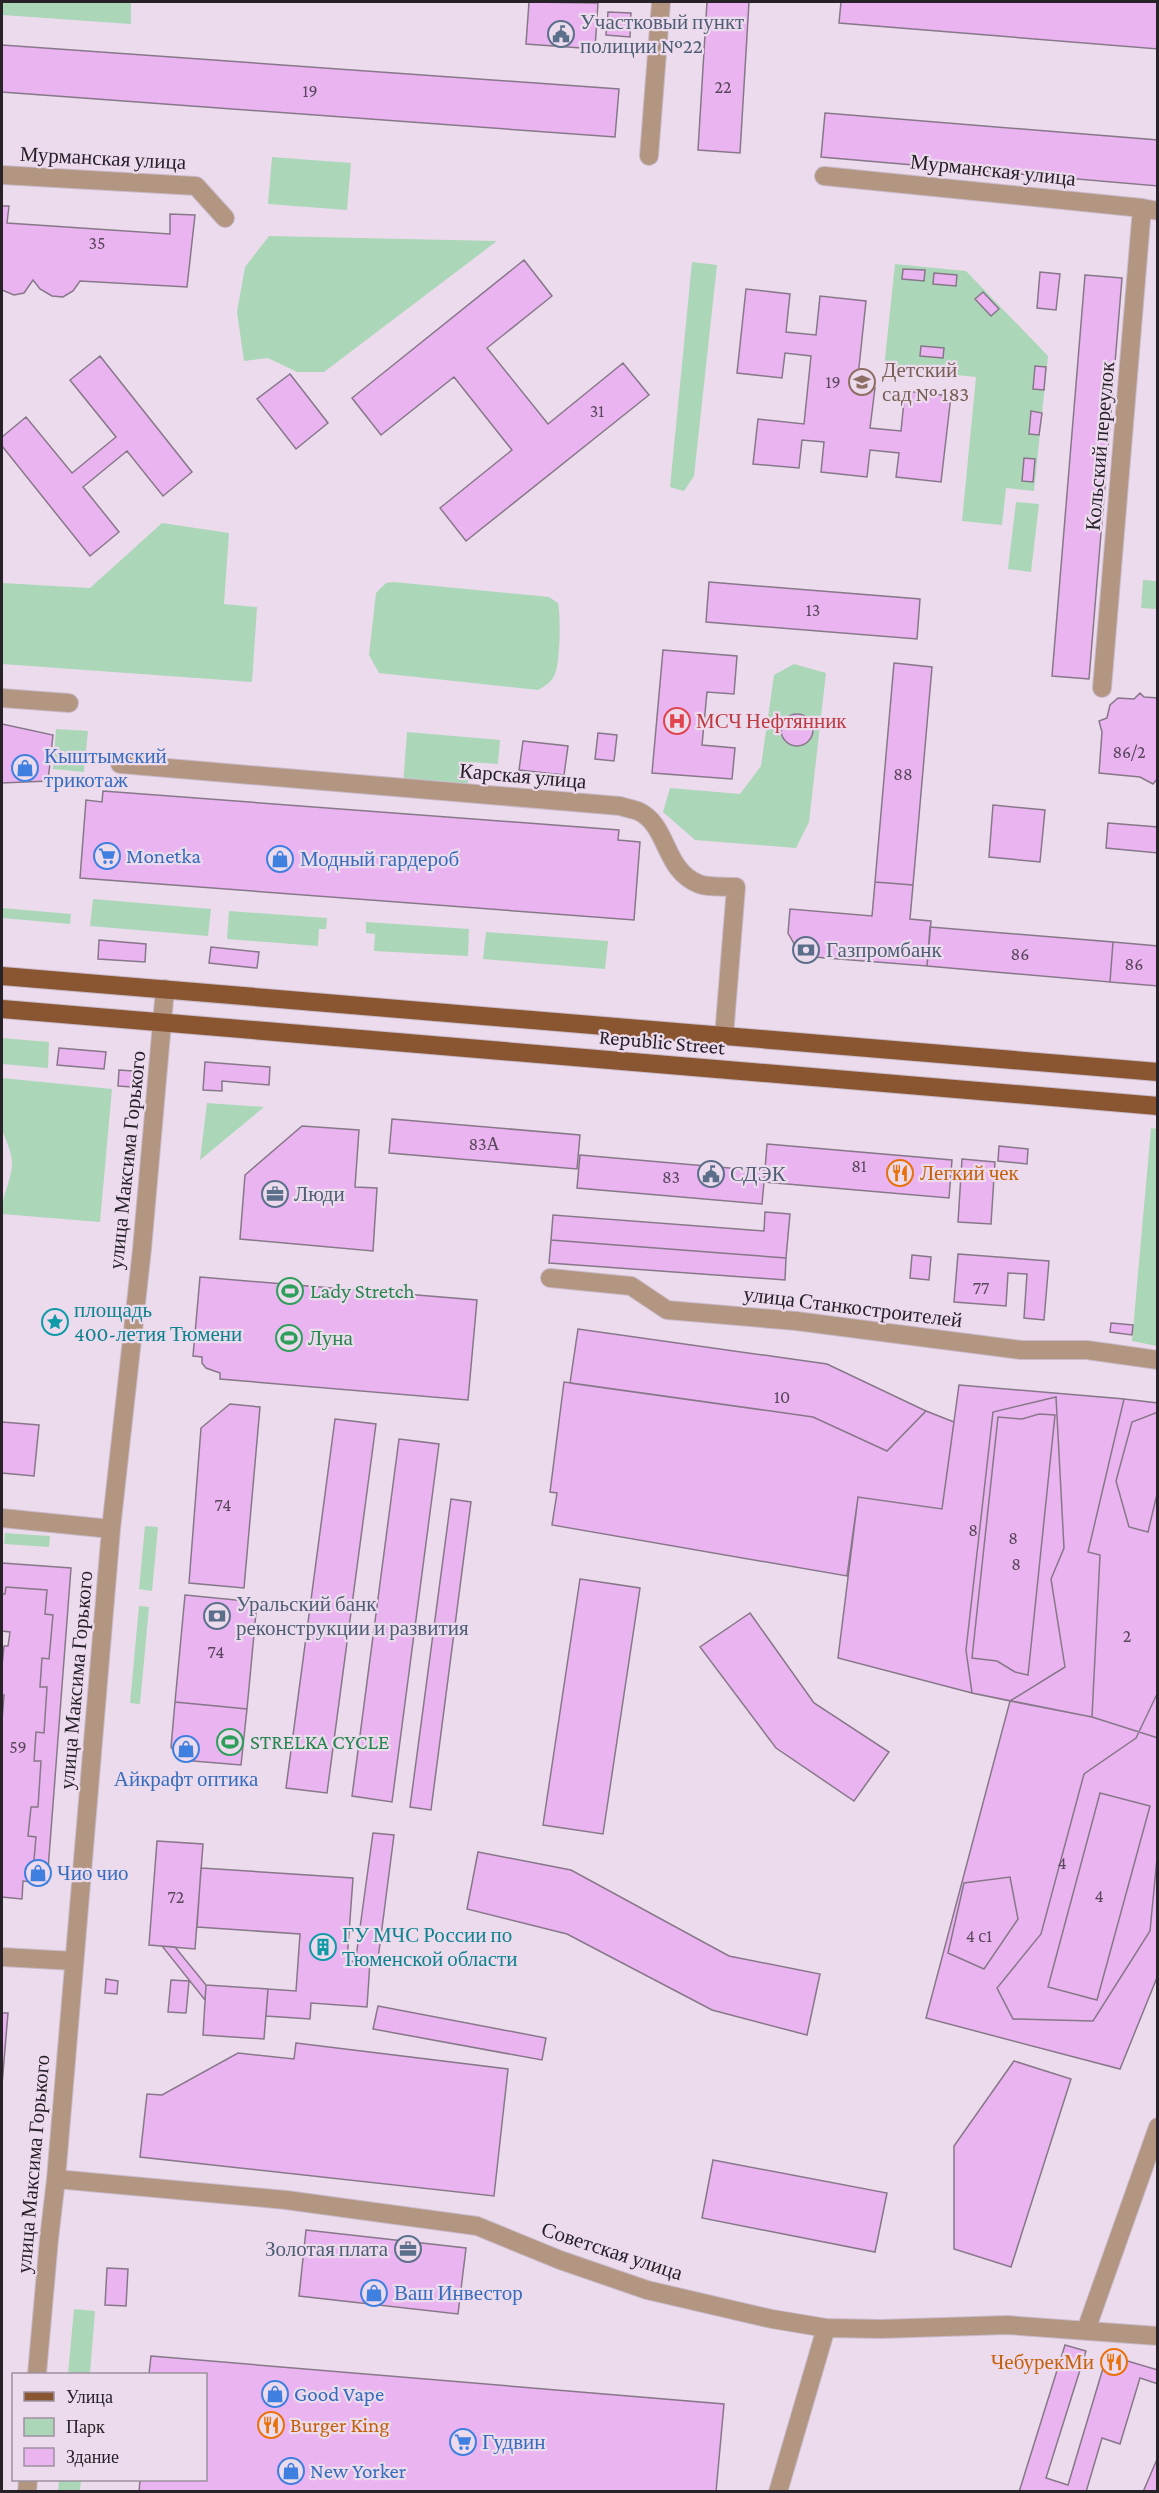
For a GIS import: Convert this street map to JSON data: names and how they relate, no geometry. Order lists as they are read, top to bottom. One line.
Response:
{"streets":{"main road":["Republic Street"],"street":["Мурманская улица","Кольский переулок","Карская улица","улица Максима Горького","улица Станкостроителей","Советская улица"]},"crossings":[["Мурманская улица","Кольский переулок"],["Карская улица","Republic Street"],["Republic Street","улица Максима Горького"],["улица Максима Горького","Советская улица"]],"places":{"public building":["Участковый пункт полиции №22","СДЭК"],"school or university":["Детский сад № 183"],"hospital":["МСЧ Нефтянник"],"shop":["Кыштымский трикотаж","Модный гардероб","Айкрафт оптика","Чио чио","Ваш Инвестор","Good Vape","New Yorker"],"supermarket":["Monetka","Гудвин"],"bank":["Газпромбанк","Уральский банк реконструкции и развития"],"restaurant":["Легкий чек","ЧебурекМи","Burger King"],"office":["Люди","Золотая плата"],"sports":["Lady Stretch","Луна","STRELKA CYCLE"],"place":["площадь 400-летия Тюмени"],"building":["ГУ МЧС России по Тюменской области"]},"house_numbers":["22","19","35","19","31","13","86/2","88","86","86","83А","81","83","77","10","74","8","8","8","2","74","59","4","4","72","4 с1"],"legend":["Улица","Парк","Здание"]}
